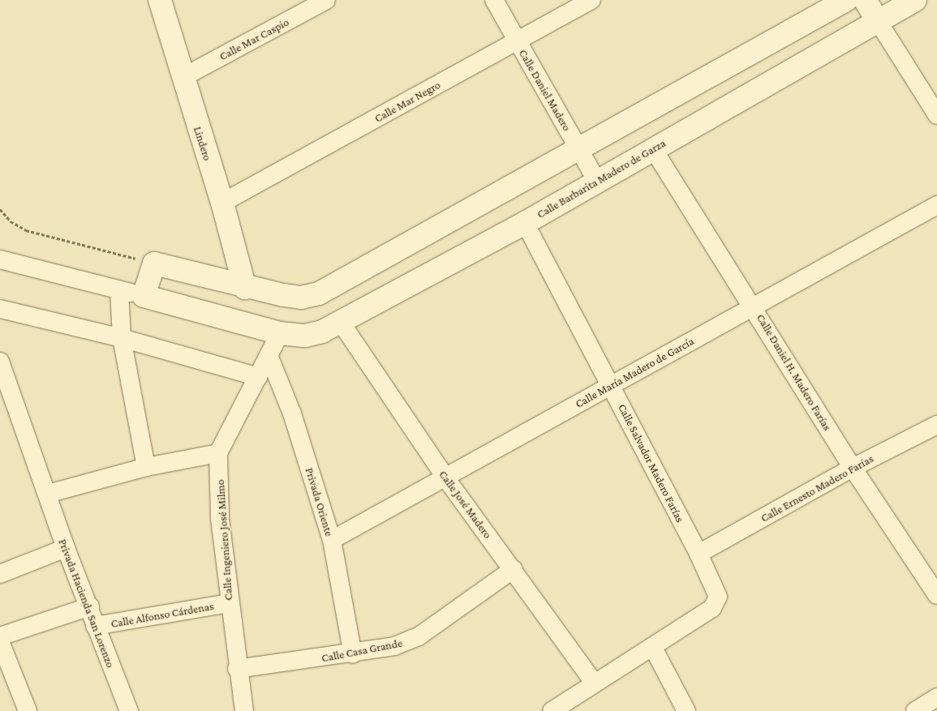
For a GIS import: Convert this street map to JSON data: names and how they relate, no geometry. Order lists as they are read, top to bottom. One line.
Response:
{"streets":{"street":["Calle Mar Caspio","Calle Daniel Madero","Calle Mar Negro","Lindero","Calle Barbarita Madero de Garza","Calle María Madero de García","Calle Daniel H. Madero Farías","Calle Salvador Madero Farías","Calle Ernesto Madero Farías","Privada Oriente","Calle José Madero","Calle Ingeniero José Milmo","Privada Hacienda San Lorenzo","Calle Alfonso Cárdenas","Calle Casa Grande"]},"crossings":[["Calle Mar Caspio","Lindero"],["Calle Daniel Madero","Calle Mar Negro"],["Calle Daniel Madero","Calle Barbarita Madero de Garza"],["Calle Mar Negro","Lindero"],["Lindero","Calle Barbarita Madero de Garza"],["Calle Barbarita Madero de Garza","Calle Daniel H. Madero Farías"],["Calle Barbarita Madero de Garza","Calle Salvador Madero Farías"],["Calle Barbarita Madero de Garza","Calle José Madero"],["Calle Barbarita Madero de Garza","Calle Ingeniero José Milmo"],["Calle María Madero de García","Calle Daniel H. Madero Farías"],["Calle María Madero de García","Calle Salvador Madero Farías"],["Calle María Madero de García","Privada Oriente"],["Calle María Madero de García","Calle José Madero"],["Calle Daniel H. Madero Farías","Calle Ernesto Madero Farías"],["Calle Salvador Madero Farías","Calle Ernesto Madero Farías"],["Privada Oriente","Calle Ingeniero José Milmo"],["Privada Oriente","Calle Casa Grande"],["Calle José Madero","Calle Casa Grande"],["Calle Ingeniero José Milmo","Calle Alfonso Cárdenas"],["Calle Ingeniero José Milmo","Calle Casa Grande"],["Privada Hacienda San Lorenzo","Calle Alfonso Cárdenas"]]}
